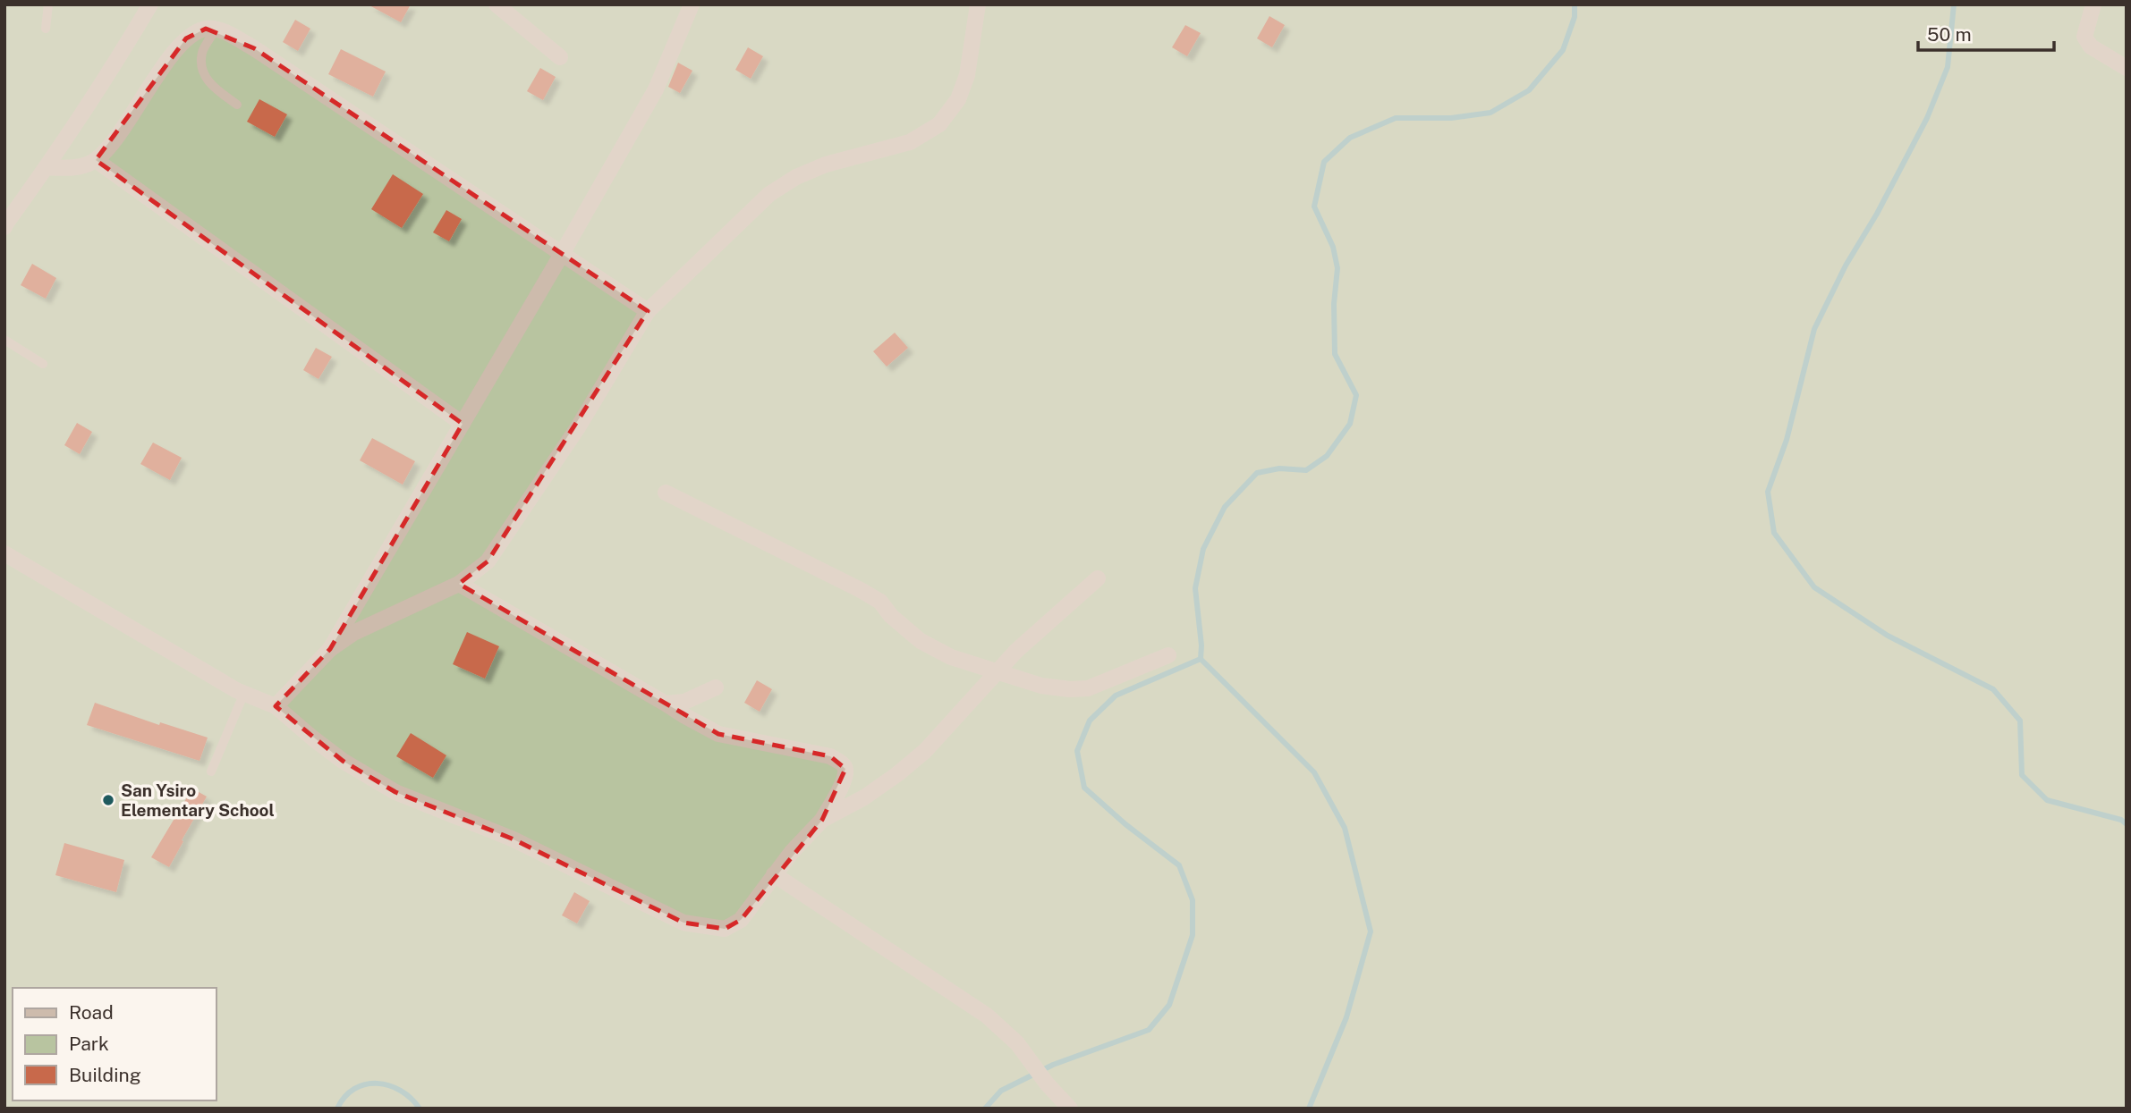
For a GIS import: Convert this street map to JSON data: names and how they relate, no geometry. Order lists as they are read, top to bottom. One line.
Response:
{"places":["San Ysiro Elementary School"],"legend":["Road","Park","Building"],"scale_bar":"50 m"}
